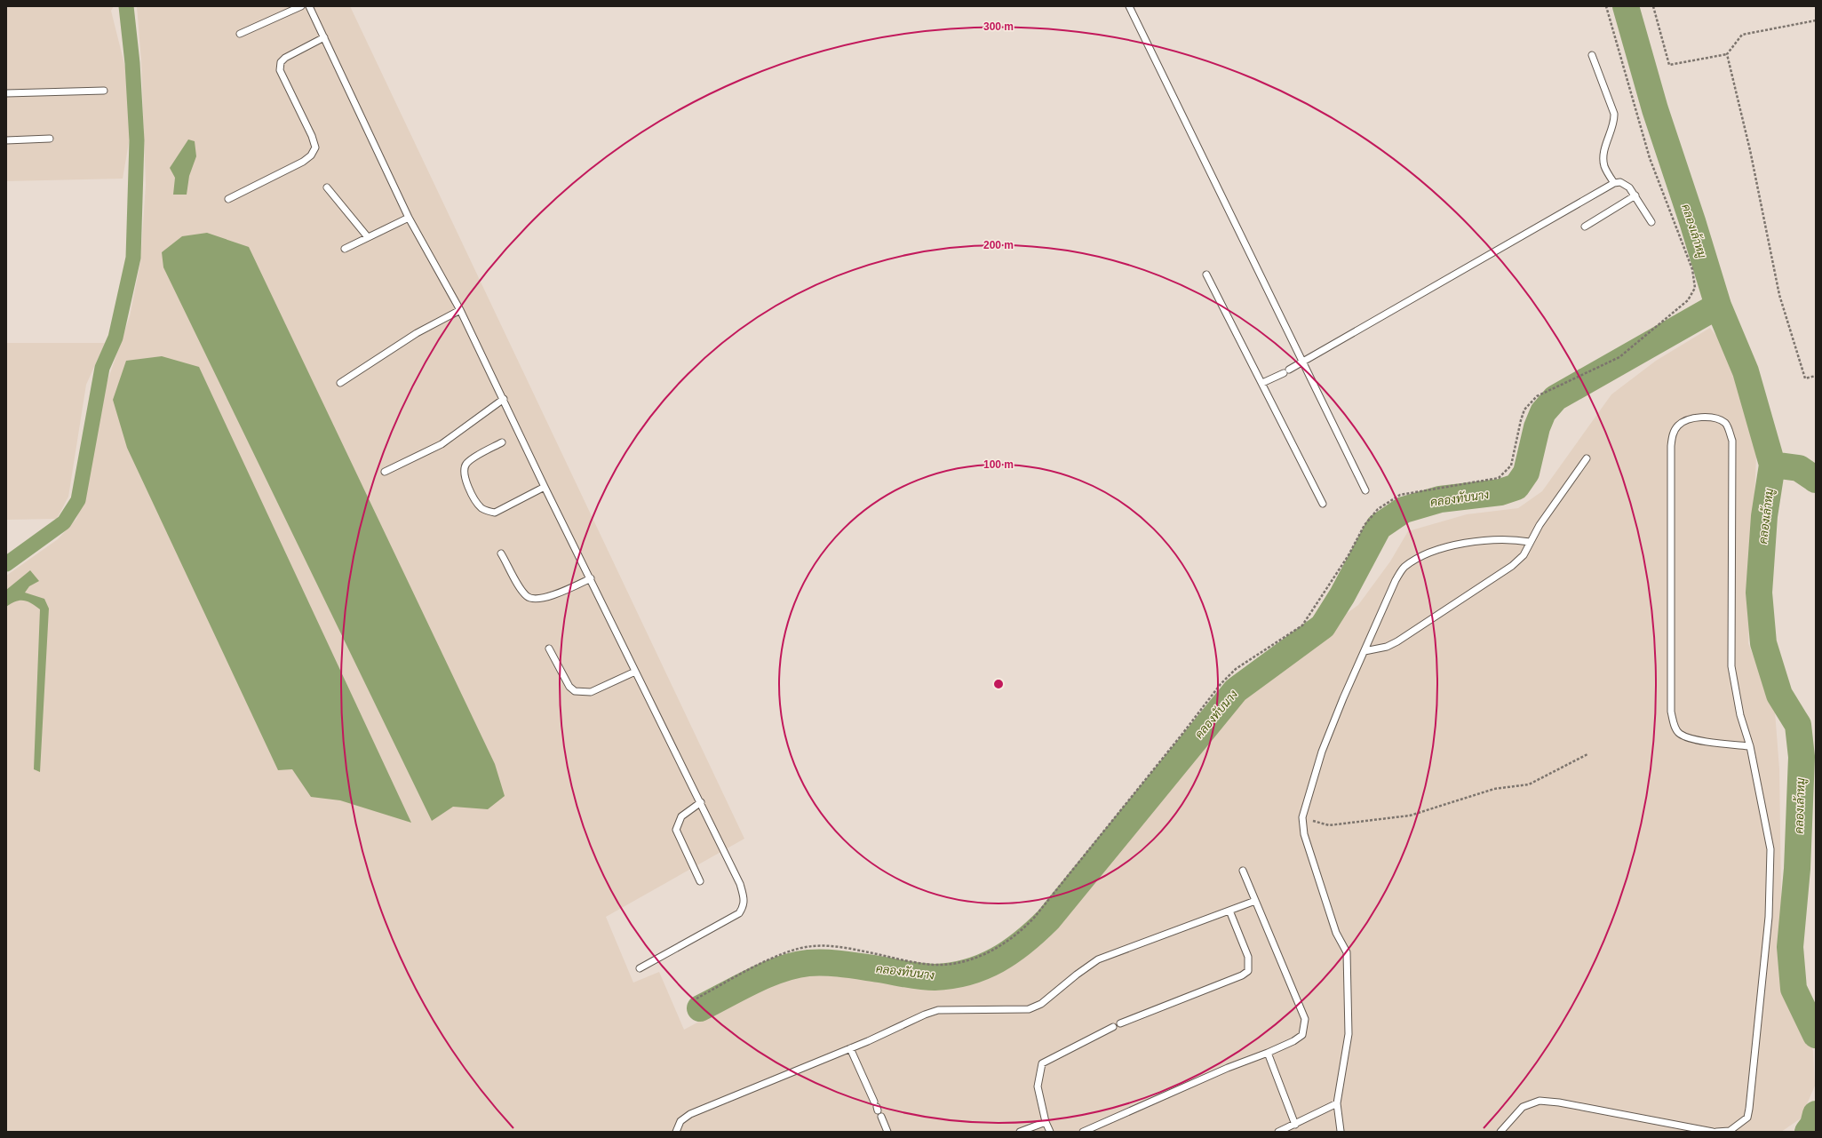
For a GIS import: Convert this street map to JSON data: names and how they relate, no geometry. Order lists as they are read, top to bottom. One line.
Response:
{"water":["คลองเล้าหมู","คลองทับนาง"],"rings":["300 m","200 m","100 m"]}
